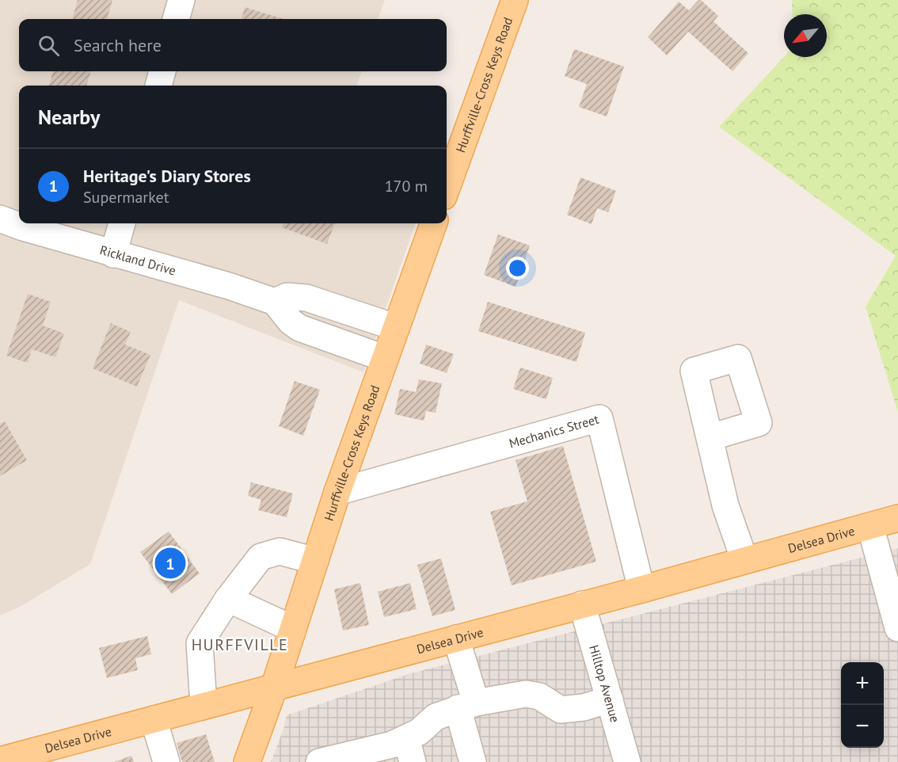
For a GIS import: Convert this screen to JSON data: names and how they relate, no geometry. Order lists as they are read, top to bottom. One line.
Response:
{"streets":{"main road":["Hurffville-Cross Keys Road","Delsea Drive"],"street":["Rickland Drive","Mechanics Street","Hilltop Avenue"]},"crossings":[["Hurffville-Cross Keys Road","Mechanics Street"],["Hurffville-Cross Keys Road","Delsea Drive"],["Mechanics Street","Delsea Drive"],["Delsea Drive","Hilltop Avenue"]],"districts":["HURFFVILLE"],"north":"bottom left","page":{"search":"Search here","heading":"Nearby","list":[{"mark":"1","name":"Heritage's Diary Stores","note":"Supermarket","value":"170 m"}],"pins":"1","map_buttons":["+","−"]}}
